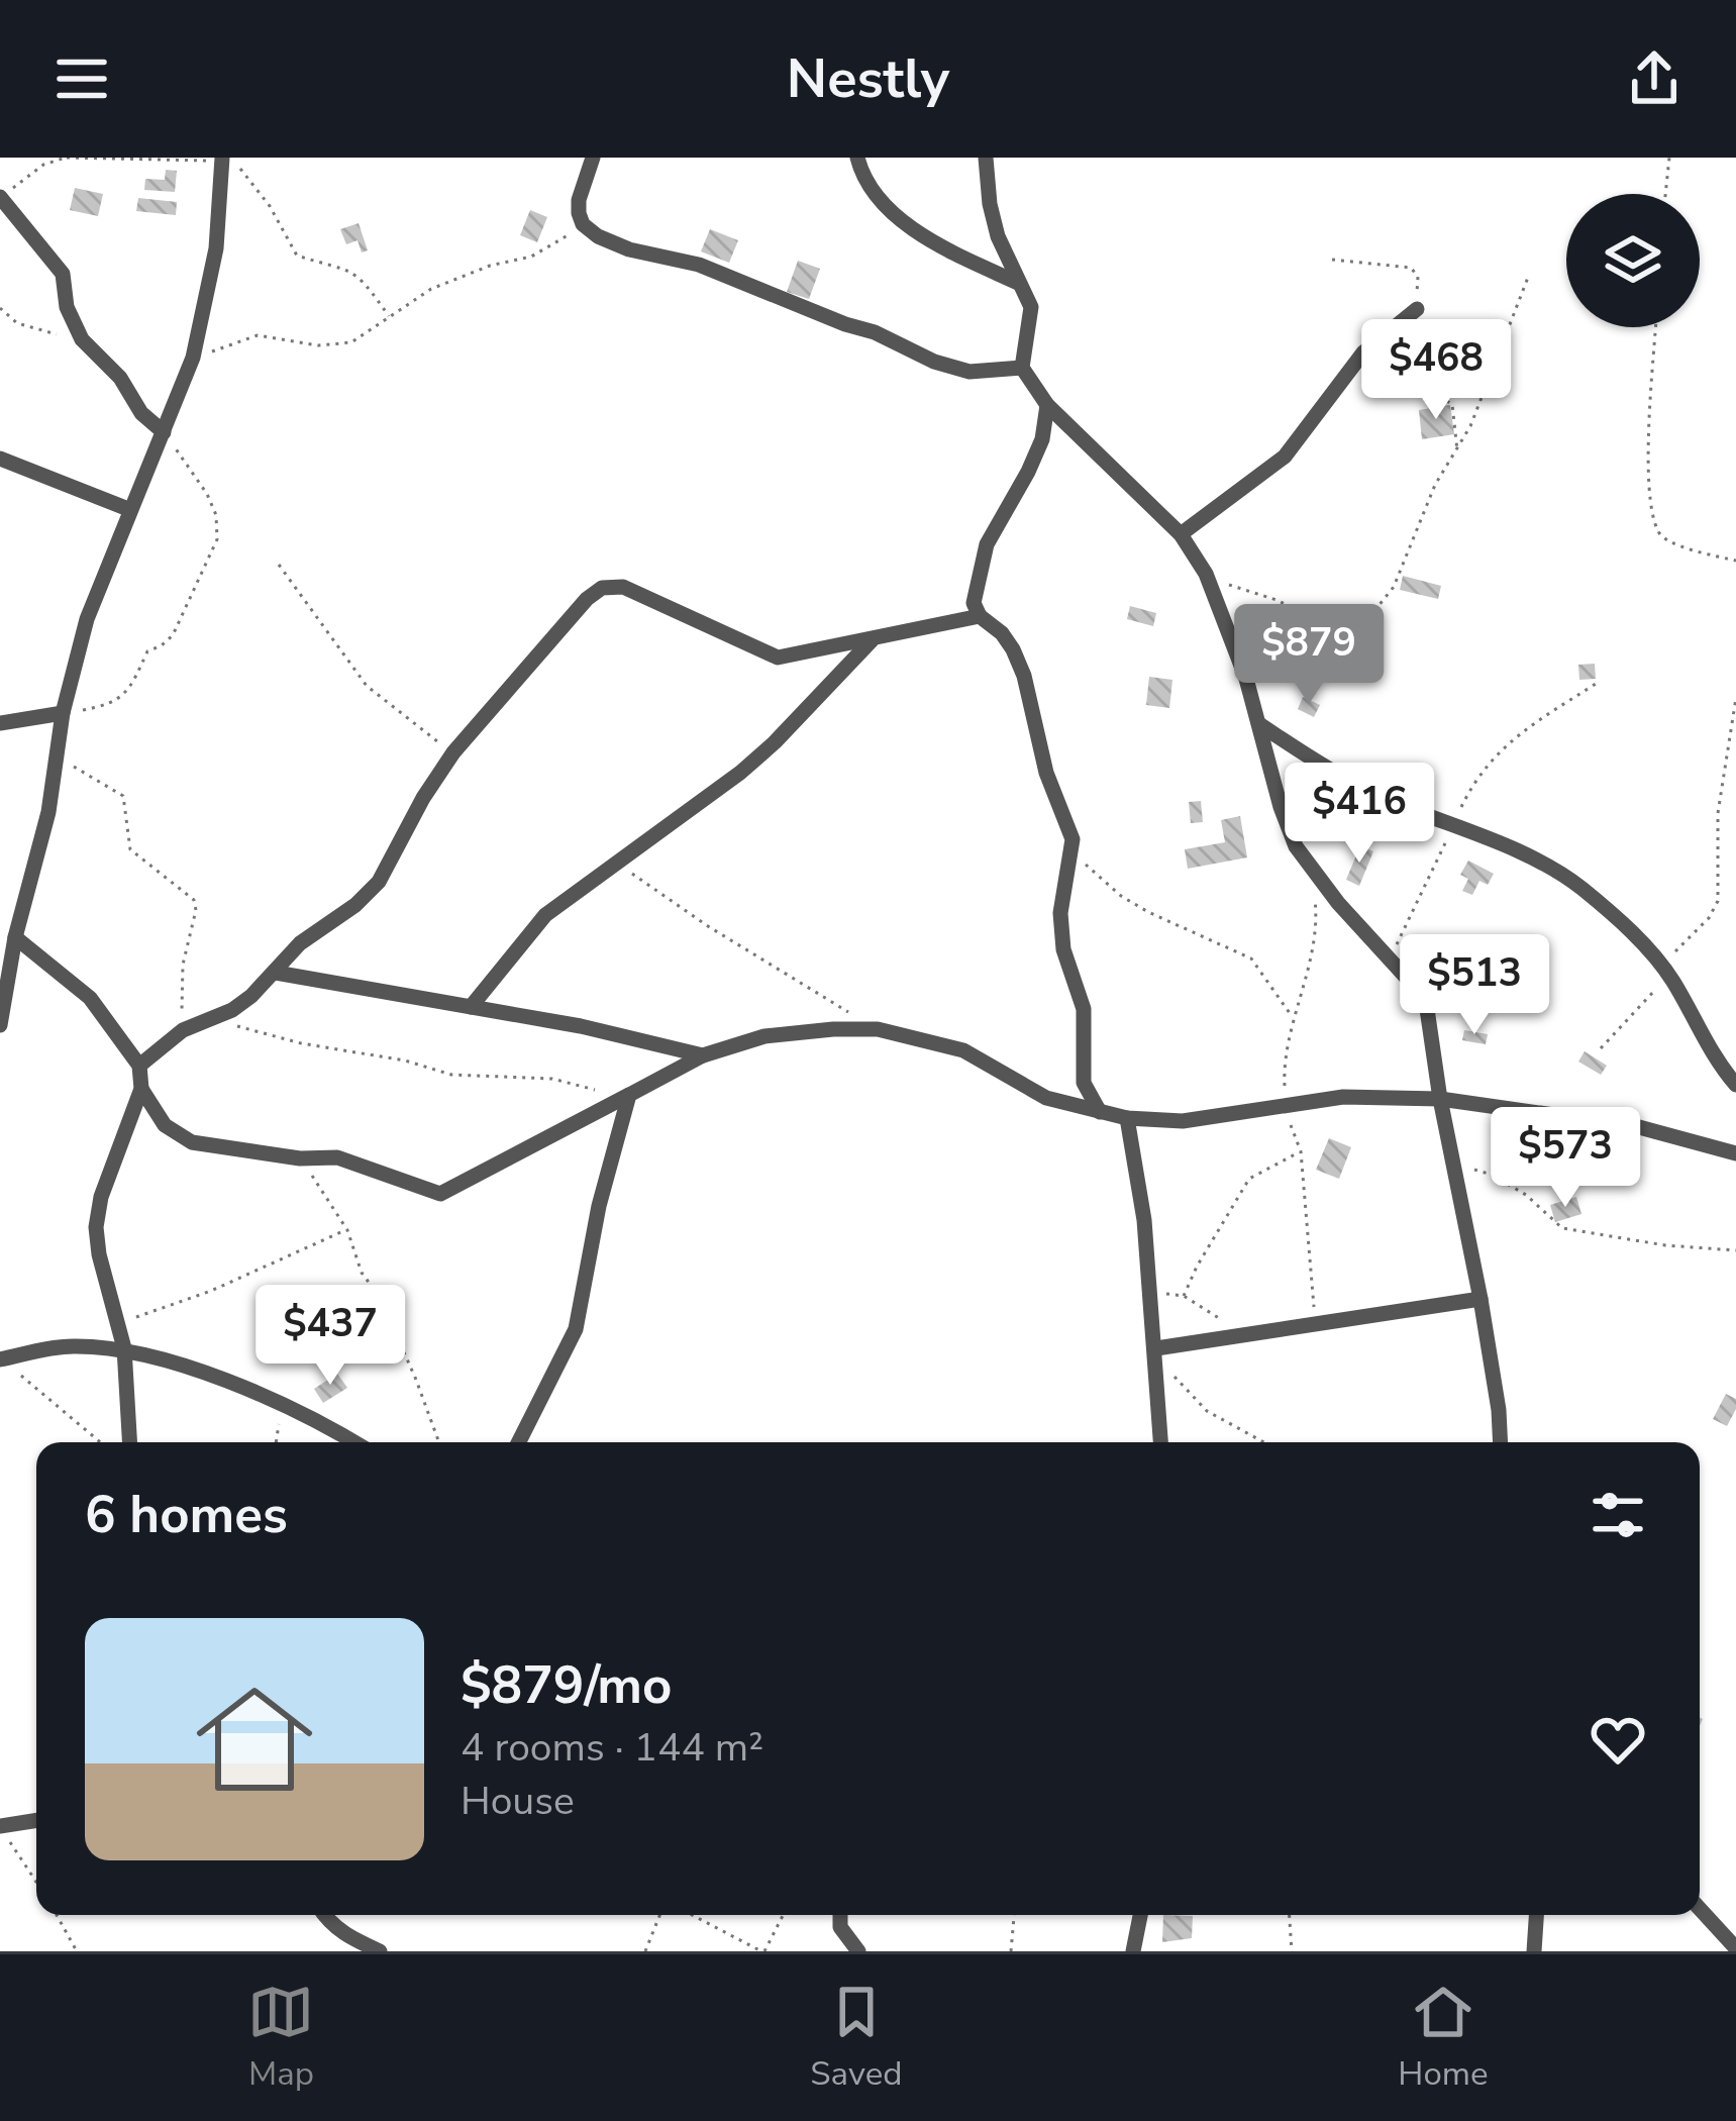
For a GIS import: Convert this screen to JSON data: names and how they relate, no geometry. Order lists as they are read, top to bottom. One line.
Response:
{"page":{"header":"Nestly","price":["$468","$879","$416","$513","$573","$437"],"heading":"6 homes","list":[{"name":"$879/mo","note":"4 rooms · 144 m² · House"}],"tabs":["Map","Saved","Home"]}}
